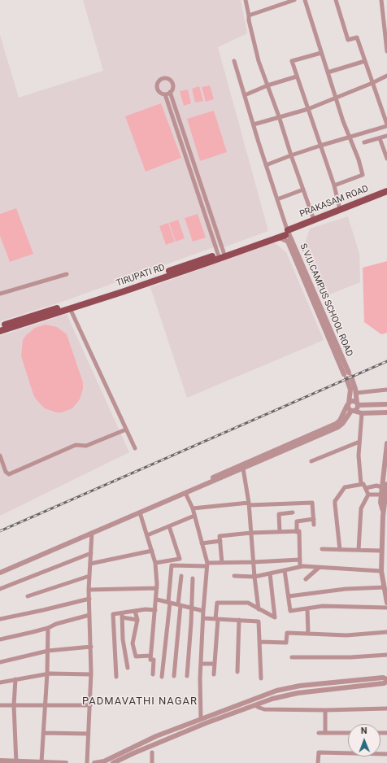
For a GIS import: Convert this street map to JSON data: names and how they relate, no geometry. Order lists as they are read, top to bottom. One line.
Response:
{"streets":{"main road":["PRAKASAM ROAD","TIRUPATI RD"],"street":["S.V.U.CAMPUS SCHOOL ROAD"]},"crossings":[["PRAKASAM ROAD","TIRUPATI RD"],["PRAKASAM ROAD","S.V.U.CAMPUS SCHOOL ROAD"],["TIRUPATI RD","S.V.U.CAMPUS SCHOOL ROAD"]],"districts":["PADMAVATHI NAGAR"],"north":"top"}
